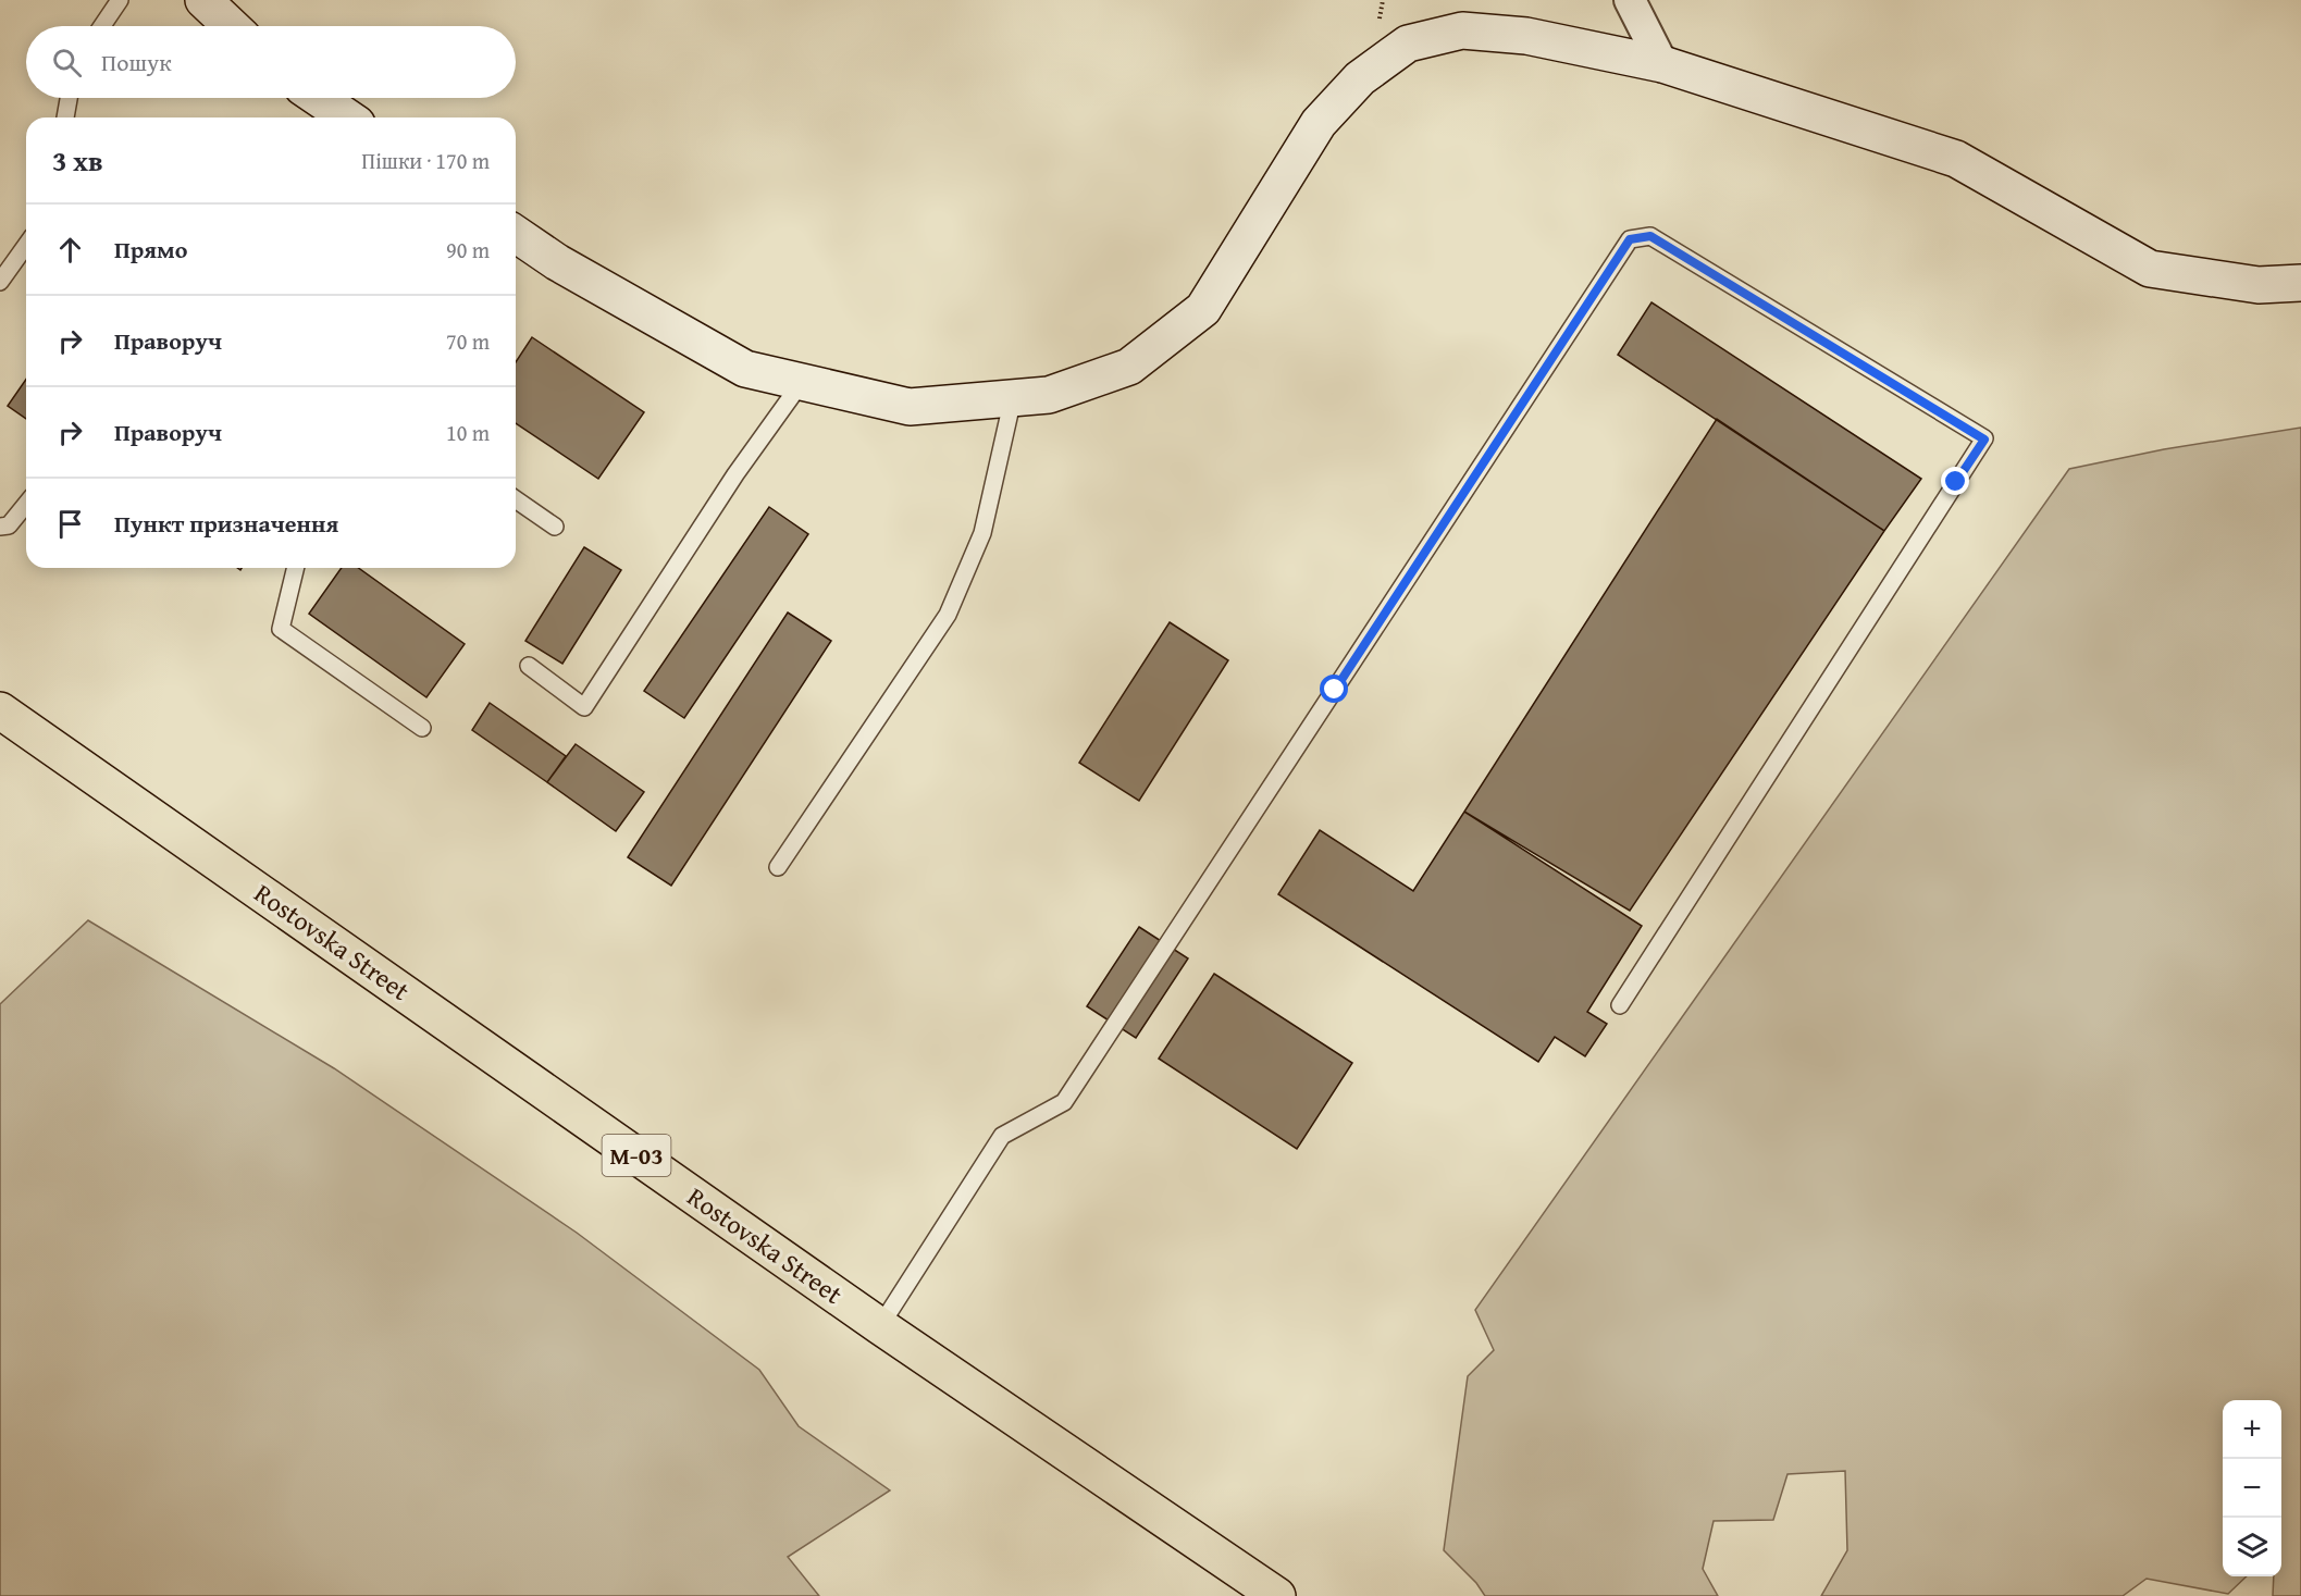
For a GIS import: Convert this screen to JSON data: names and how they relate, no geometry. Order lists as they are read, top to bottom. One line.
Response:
{"streets":{"highway":["Rostovska Street","М-03"]},"page":{"search":"Пошук","heading":["3 хв","Пішки · 170 m"],"list":[["Прямо","90 m"],["Праворуч","70 m"],["Праворуч","10 m"],"Пункт призначення"],"map_buttons":["+","−"]}}
